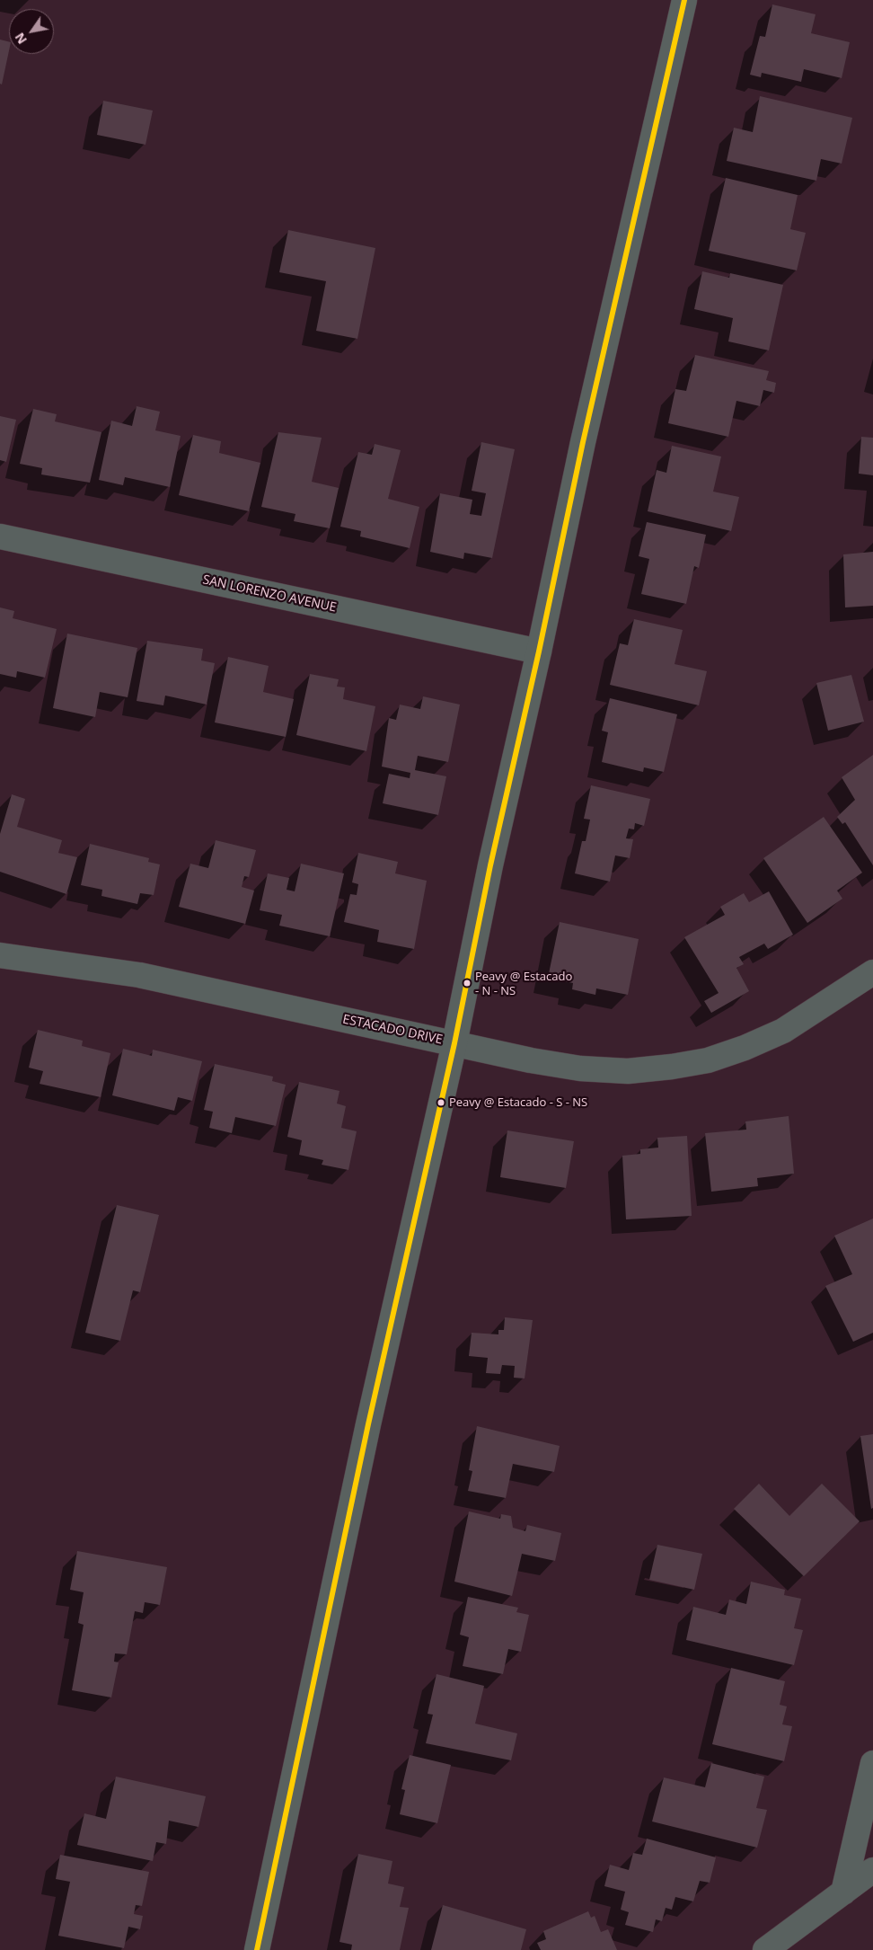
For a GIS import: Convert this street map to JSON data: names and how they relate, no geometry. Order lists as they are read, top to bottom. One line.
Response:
{"streets":{"street":["SAN LORENZO AVENUE","ESTACADO DRIVE"]},"places":["Peavy @ Estacado - N - NS","Peavy @ Estacado - S - NS"],"north":"bottom left"}
